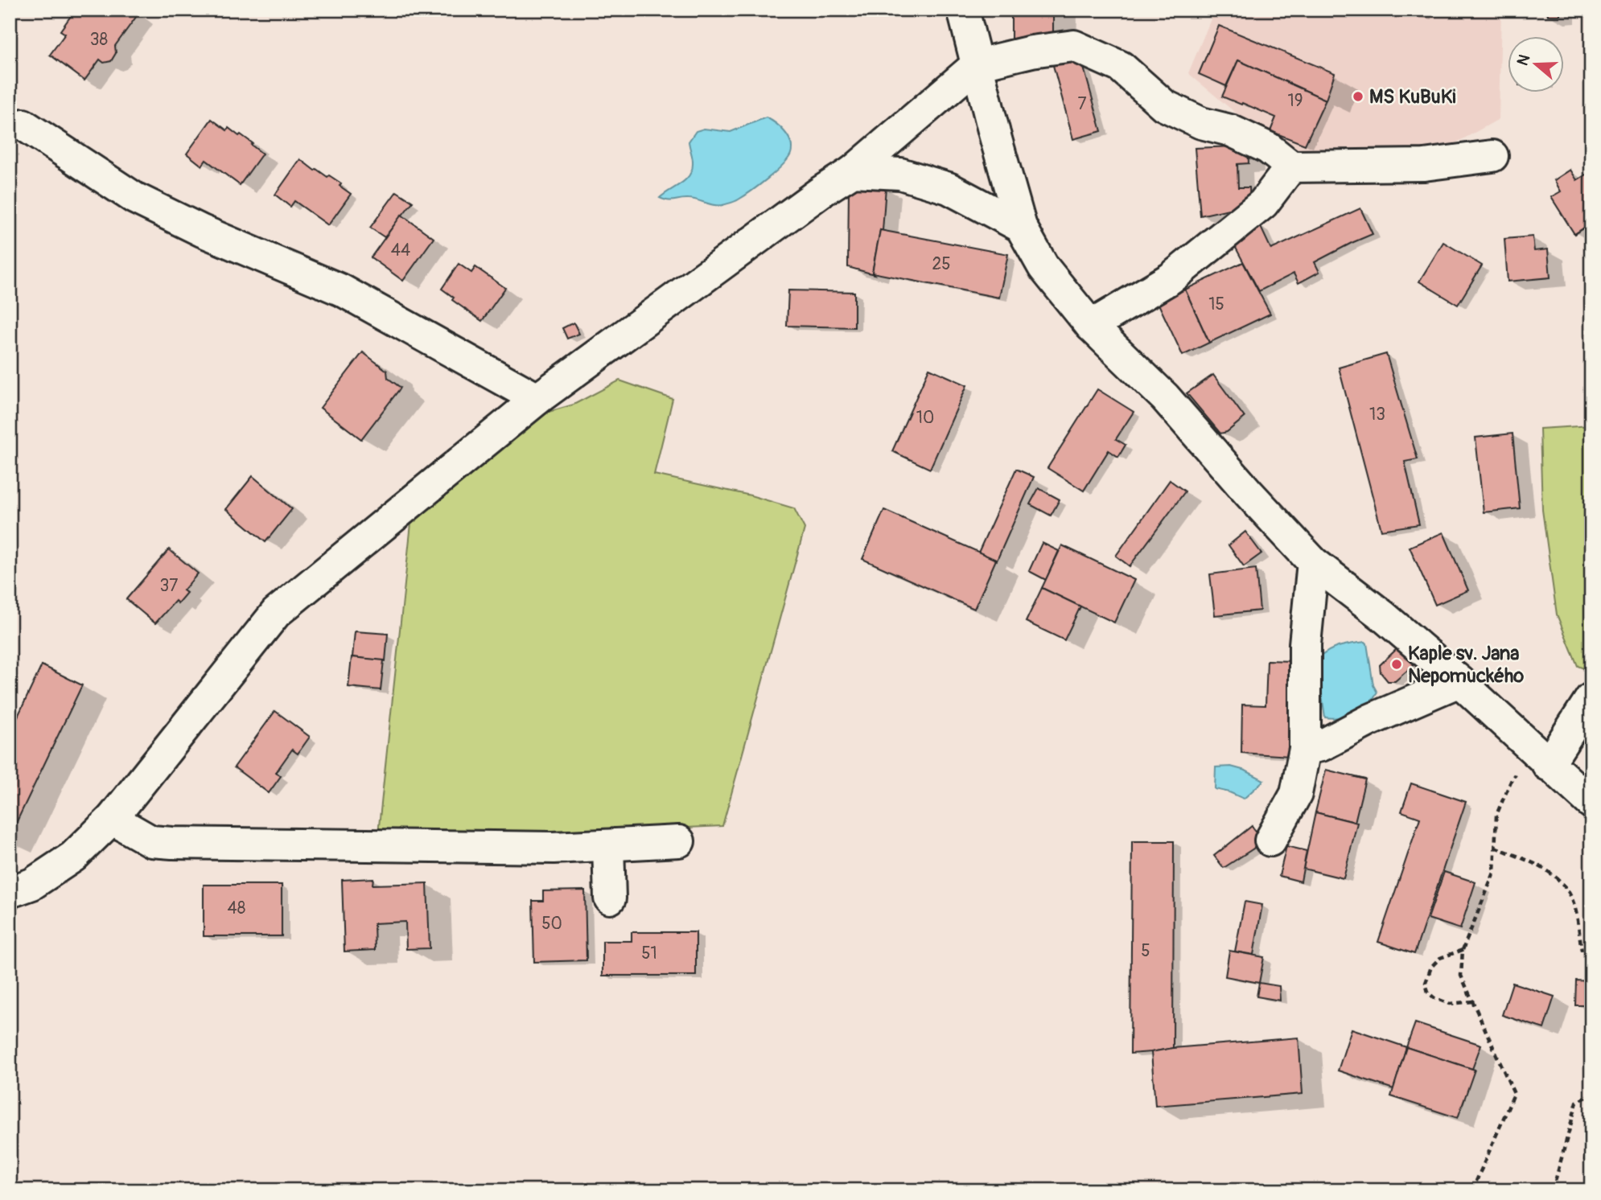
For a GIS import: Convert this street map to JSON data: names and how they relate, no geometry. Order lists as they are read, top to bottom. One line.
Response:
{"places":["MS KuBuKi","Kaple sv. Jana Nepomuckého"],"house_numbers":["38","19","7","44","25","15","13","10","37","48","50","5","51"],"north":"left"}
